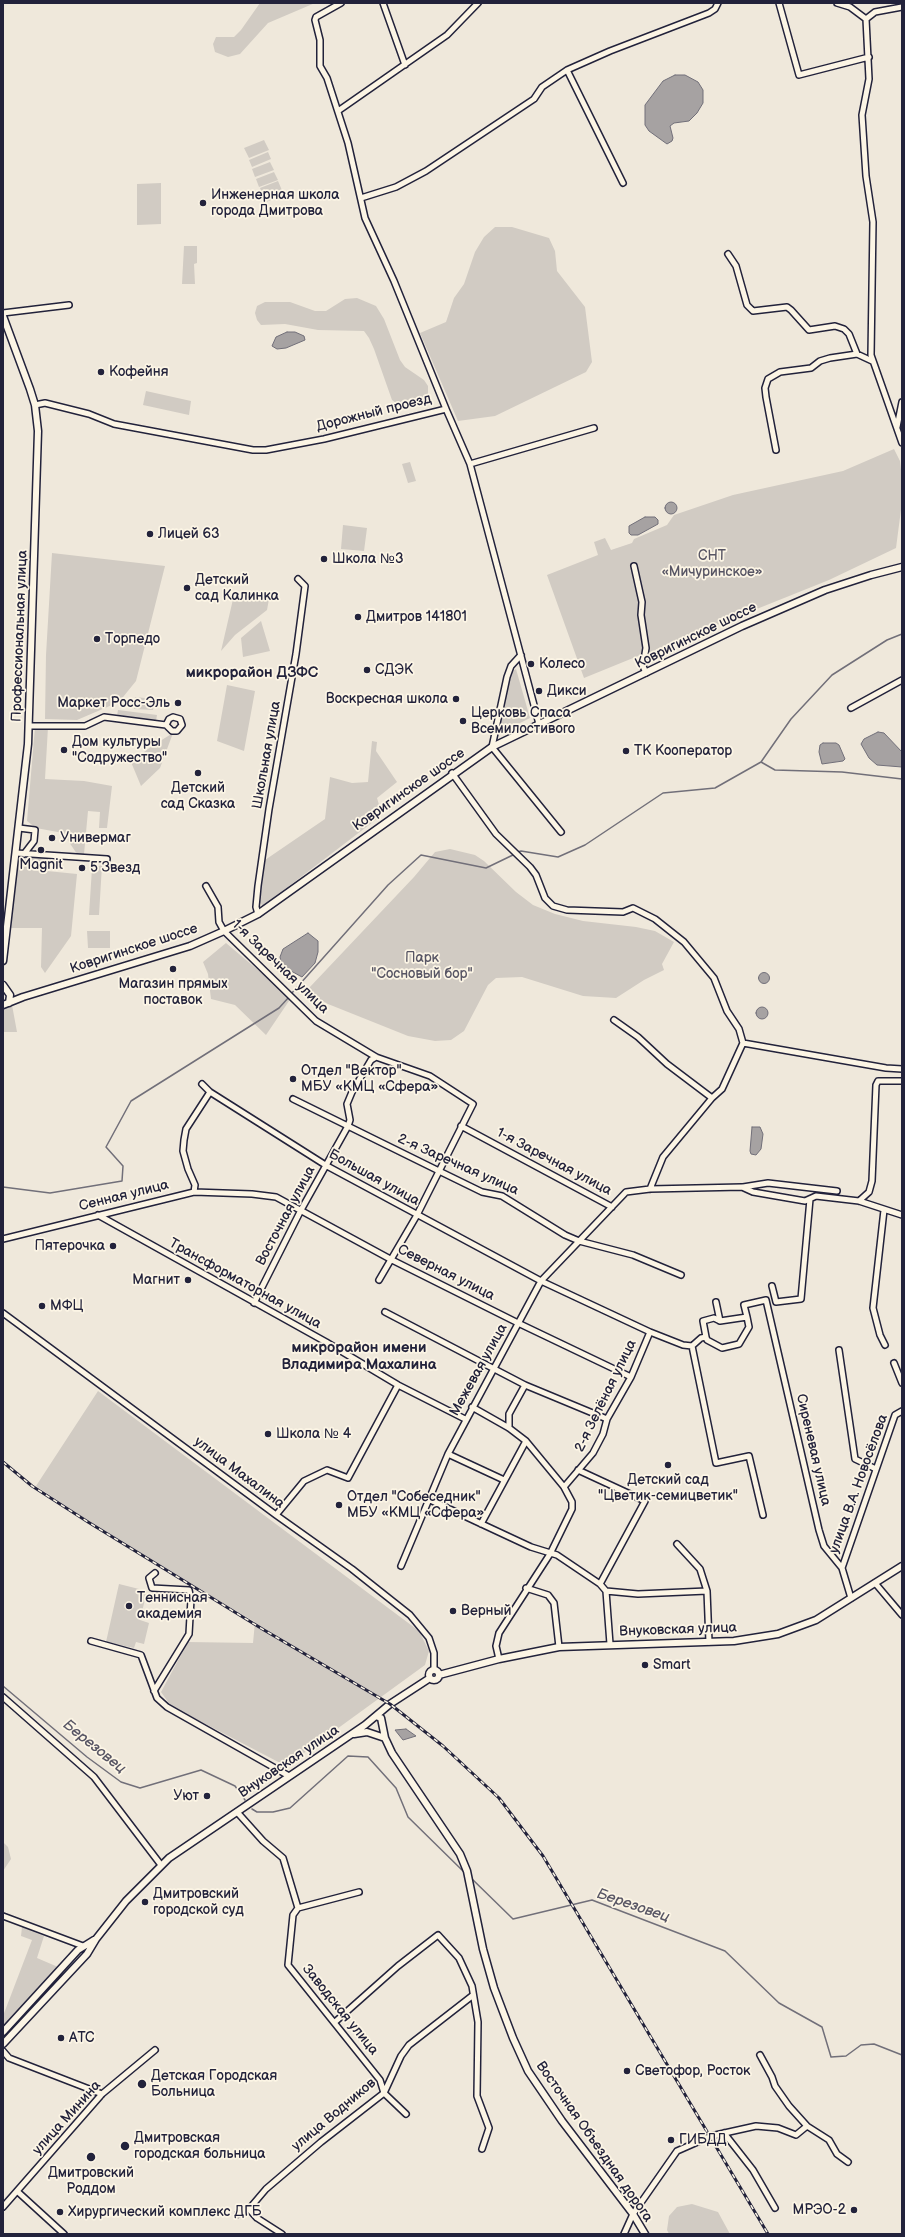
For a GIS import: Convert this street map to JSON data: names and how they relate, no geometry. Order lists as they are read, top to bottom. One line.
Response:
{"streets":{"main road":["Профессиональная улица","Ковригинское шоссе","Внуковская улица","Восточная Объездная дорога"],"street":["Дорожный проезд","Школьная улица","1-я Заречная улица","2-я Заречная улица","Большая улица","Сенная улица","Восточная улица","Северная улица","Трансформаторная улица","Межевая улица","2-я Зелёная улица","Сиреневая улица","улица Махалина","улица В.А. Новосёлова","Заводская улица","улица Водников","улица Минина"]},"crossings":[["Дорожный проезд","Профессиональная улица"],["Дорожный проезд","Ковригинское шоссе"],["Ковригинское шоссе","Школьная улица"],["Ковригинское шоссе","1-я Заречная улица"],["1-я Заречная улица","Межевая улица"],["2-я Заречная улица","Восточная улица"],["2-я Заречная улица","Межевая улица"],["Большая улица","Восточная улица"],["Большая улица","Межевая улица"],["Большая улица","2-я Зелёная улица"],["Сенная улица","Северная улица"],["Сенная улица","Трансформаторная улица"],["Восточная улица","Северная улица"],["Восточная улица","Трансформаторная улица"],["Северная улица","Межевая улица"],["Северная улица","2-я Зелёная улица"],["Трансформаторная улица","Межевая улица"],["Межевая улица","2-я Зелёная улица"],["Сиреневая улица","улица В.А. Новосёлова"],["Сиреневая улица","Внуковская улица"],["Внуковская улица","Восточная Объездная дорога"],["Заводская улица","улица Водников"]],"districts":["микрорайон ДЗФС","микрорайон имени Владимира Махалина"],"water":["Березовец"],"parks":["СНТ «Мичуринское»","Парк \"Сосновый бор\""],"places":["Инженерная школа города Дмитрова","Кофейня","Лицей 63","Школа №3","Детский сад Калинка","Дмитров 141801","Торпедо","Колесо","СДЭК","Дикси","Воскресная школа","Маркет Росс-Эль","Церковь Спаса Всемилостивого","Дом культуры \"Содружество\"","ТК Кооператор","Детский сад Сказка","Универмаг","Magnit","5 Звезд","Магазин прямых поставок","Отдел \"Вектор\" МБУ «КМЦ «Сфера»","Пятерочка","Магнит","МФЦ","Школа № 4","Детский сад \"Цветик-семицветик\"","Отдел \"Собеседник\" МБУ «КМЦ «Сфера»","Теннисная академия","Верный","Smart","Уют","Дмитровский городской суд","АТС","Светофор, Росток","Детская Городская Больница","ГИБДД","Дмитровская городская больница","Дмитровский Роддом","МРЭО-2","Хирургический комплекс ДГБ"]}
